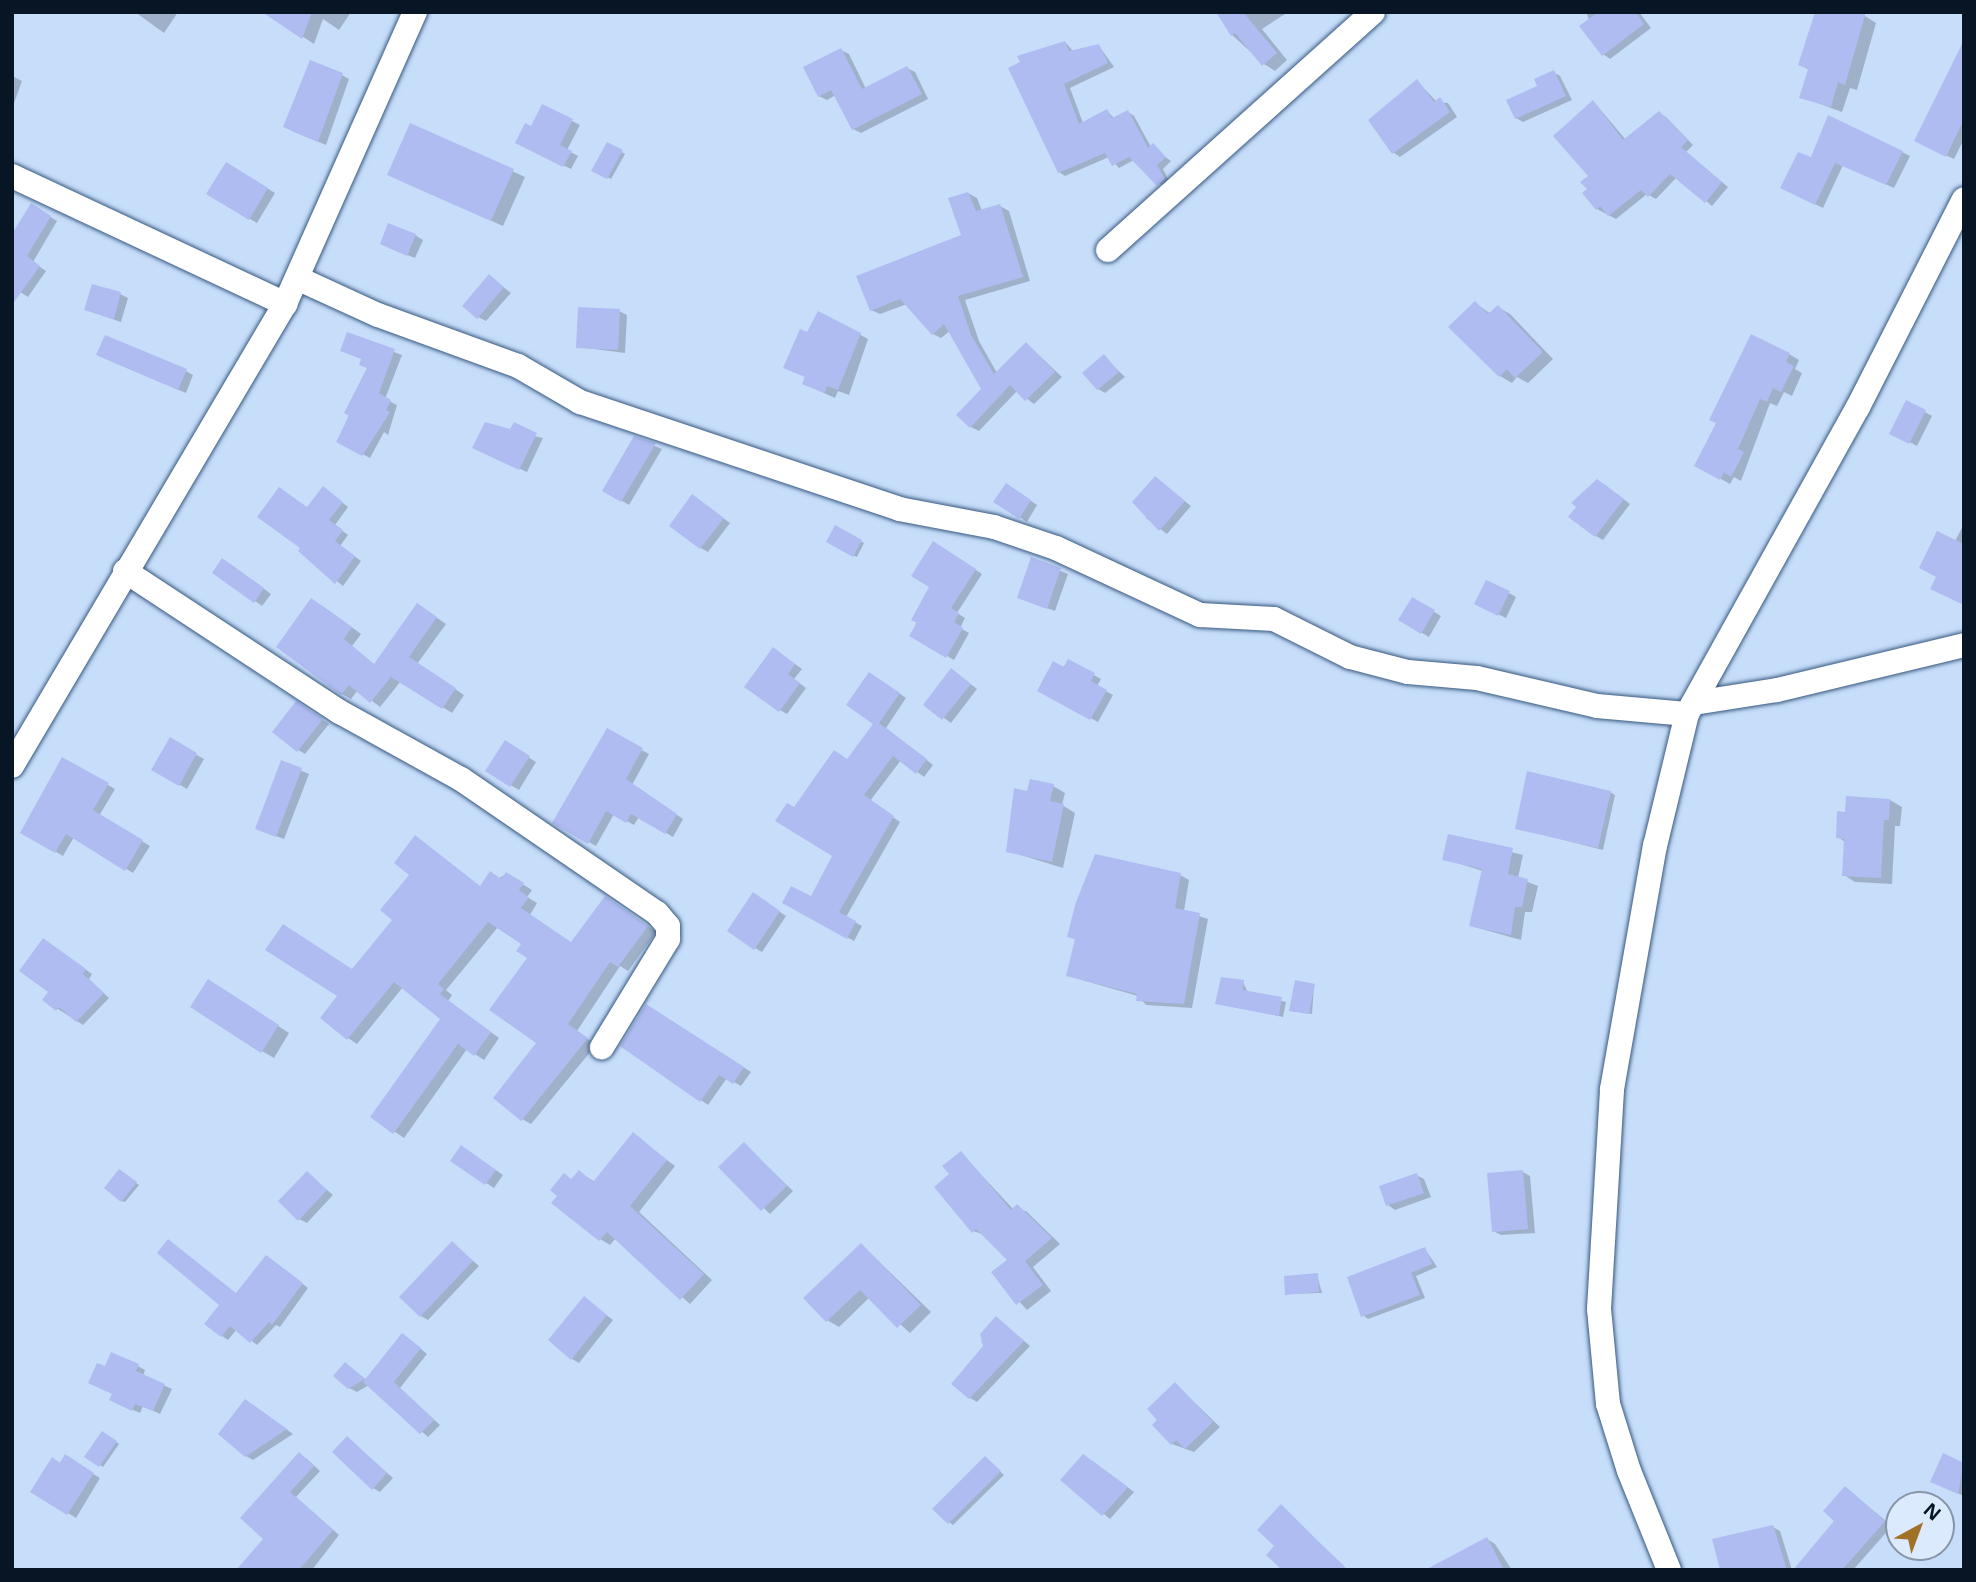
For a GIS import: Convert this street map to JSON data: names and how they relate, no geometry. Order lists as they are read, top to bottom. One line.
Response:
{"north":"top right"}
